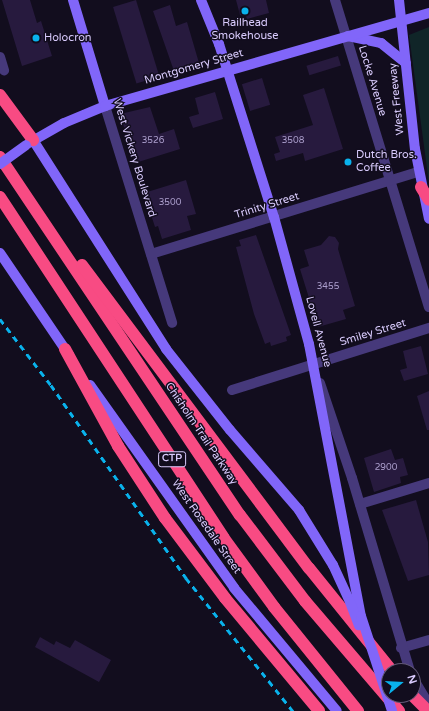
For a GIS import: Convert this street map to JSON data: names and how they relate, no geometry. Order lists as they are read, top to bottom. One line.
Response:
{"streets":{"highway":["Chisholm Trail Parkway","CTP"],"main road":["Montgomery Street","West Freeway","West Vickery Boulevard","Lovell Avenue","West Rosedale Street"],"street":["Locke Avenue","Trinity Street","Smiley Street"]},"crossings":[["Montgomery Street","Locke Avenue"],["Montgomery Street","West Freeway"],["Montgomery Street","West Vickery Boulevard"],["Montgomery Street","Lovell Avenue"],["Montgomery Street","Chisholm Trail Parkway"],["Locke Avenue","Trinity Street"],["West Freeway","Trinity Street"],["West Vickery Boulevard","Trinity Street"],["Trinity Street","Lovell Avenue"],["Lovell Avenue","Smiley Street"]],"places":["Railhead Smokehouse","Holocron","Dutch Bros. Coffee"],"house_numbers":["3526","3508","3500","3455","2900"],"north":"right"}
